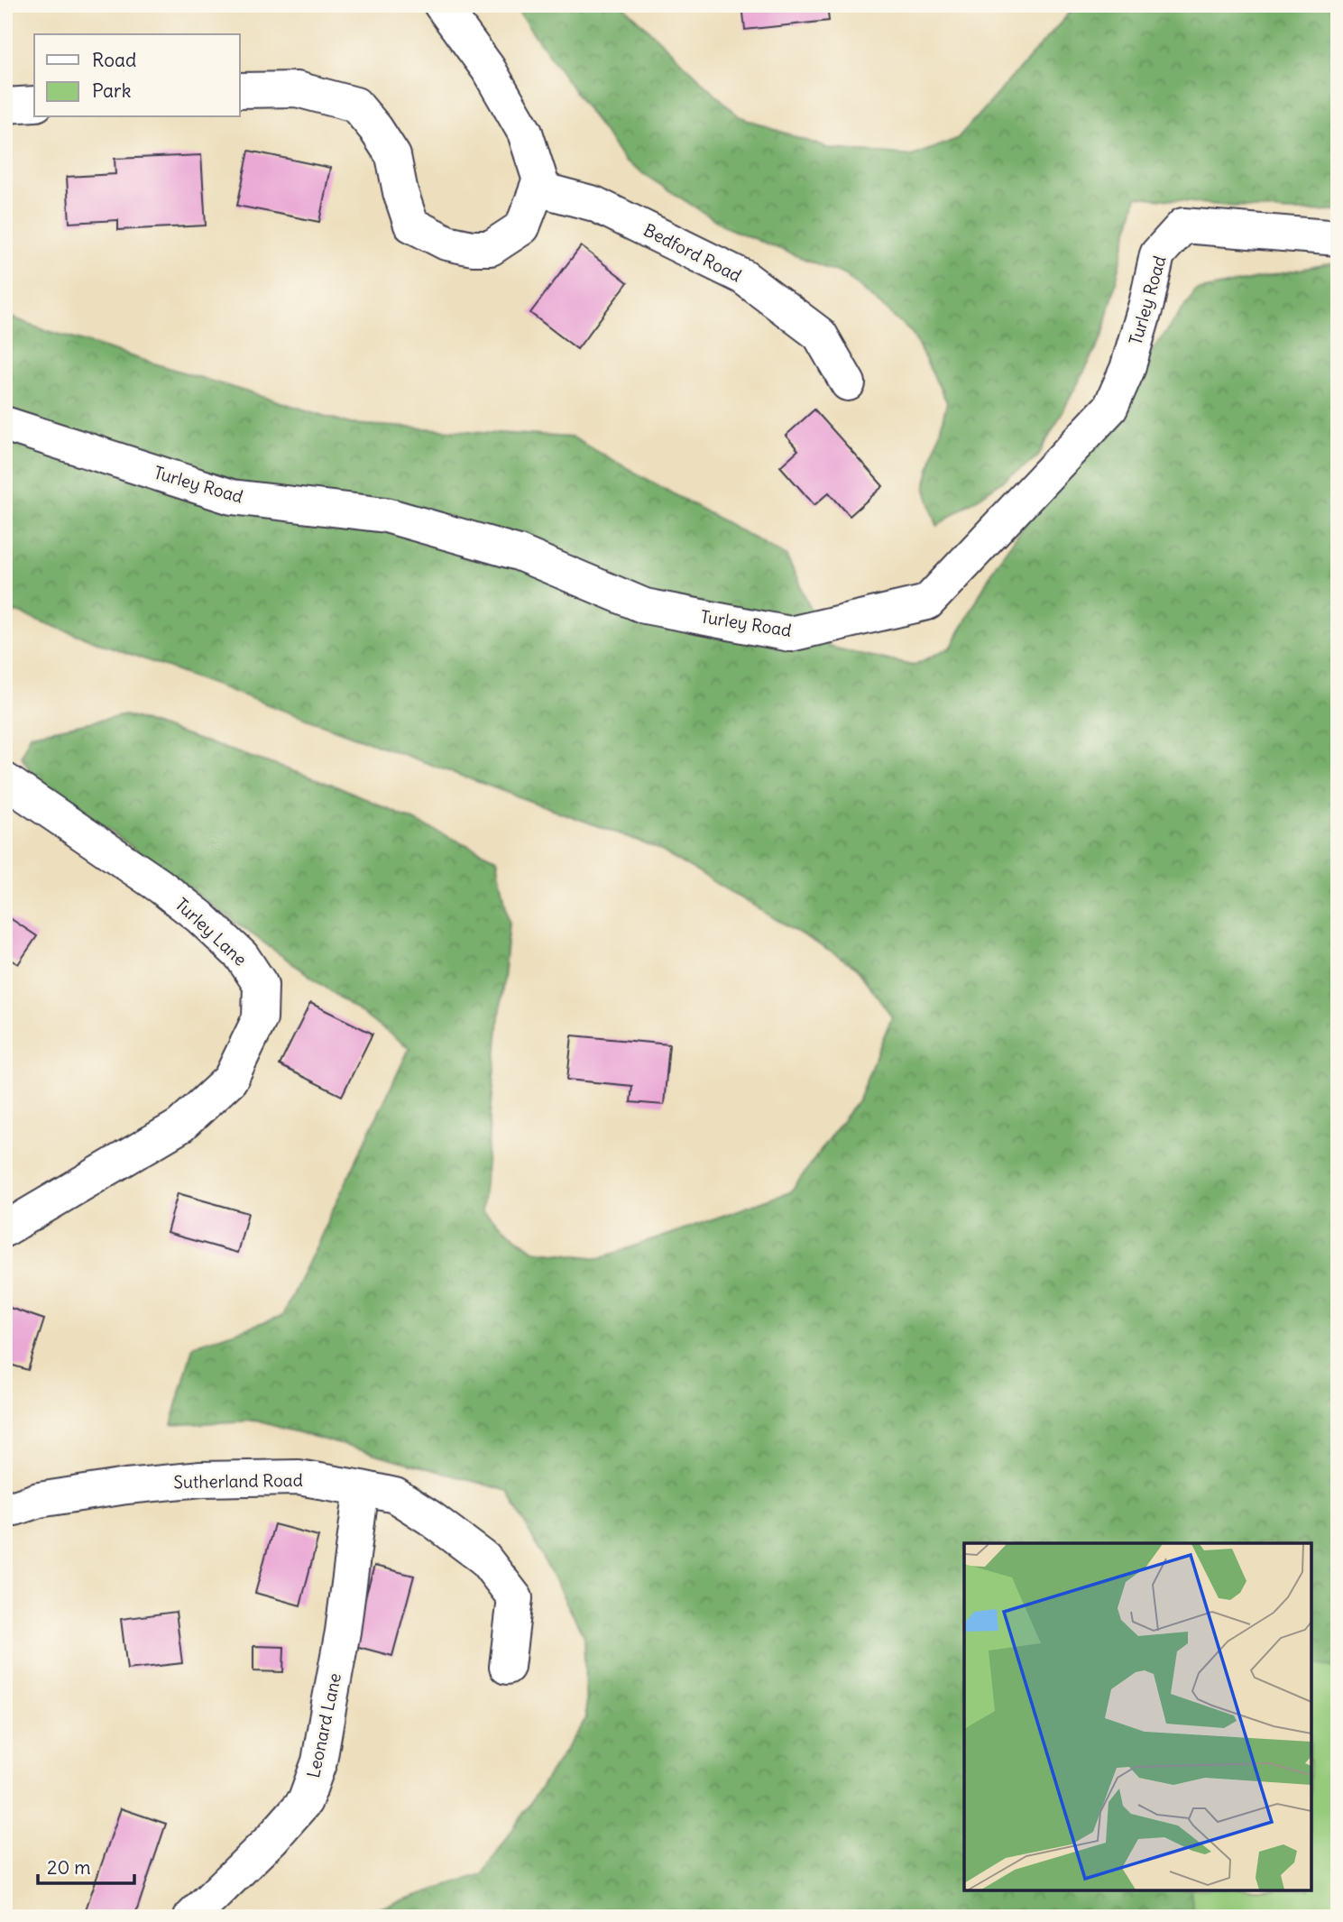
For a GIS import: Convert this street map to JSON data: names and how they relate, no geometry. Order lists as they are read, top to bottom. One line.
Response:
{"streets":{"street":["Bedford Road","Turley Road","Turley Lane","Sutherland Road","Leonard Lane"]},"crossings":[["Sutherland Road","Leonard Lane"]],"legend":["Road","Park"],"scale_bar":"20 m"}
